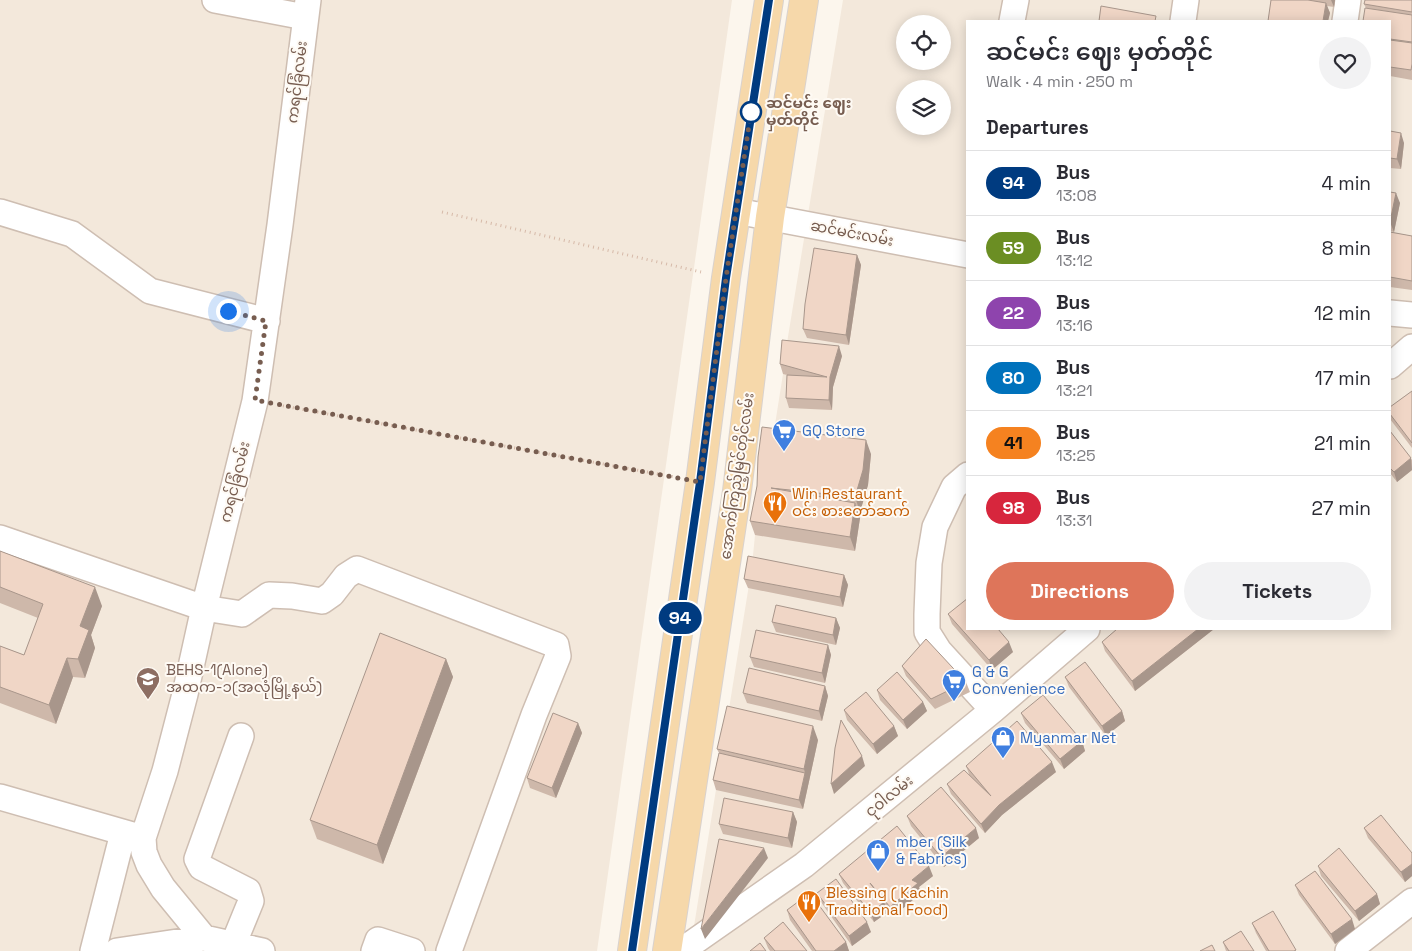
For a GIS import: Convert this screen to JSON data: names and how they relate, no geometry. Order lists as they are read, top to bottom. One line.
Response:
{"streets":{"main road":["အောက်ကြည့်မြင်တိုင်လမ်း"],"street":["ကရင်ခြံလမ်း","ဆင်မင်းလမ်း","ငုဝါလမ်း"]},"crossings":[["ဆင်မင်းလမ်း","အောက်ကြည့်မြင်တိုင်လမ်း"]],"places":{"other":["ဆင်မင်း ဈေး မှတ်တိုင်"],"supermarket":["GQ Store","G & G Convenience"],"restaurant":["Win Restaurant ဝင်း စားတော်ဆက်","Blessing ( Kachin Traditional Food)"],"school or university":["BEHS-1(Alone) အထက-၁(အလုံမြို့နယ်)"],"shop":["Myanmar Net","mber (Silk & Fabrics)"]},"lines":["bus line 94"],"page":{"on_map":"94","heading":[["ဆင်မင်း ဈေး မှတ်တိုင်","Walk · 4 min · 250 m"],"Departures"],"list":[{"mark":"94","name":"Bus","note":"13:08","value":"4 min"},{"mark":"59","name":"Bus","note":"13:12","value":"8 min"},{"mark":"22","name":"Bus","note":"13:16","value":"12 min"},{"mark":"80","name":"Bus","note":"13:21","value":"17 min"},{"mark":"41","name":"Bus","note":"13:25","value":"21 min"},{"mark":"98","name":"Bus","note":"13:31","value":"27 min"}],"buttons":["Directions","Tickets"]}}
